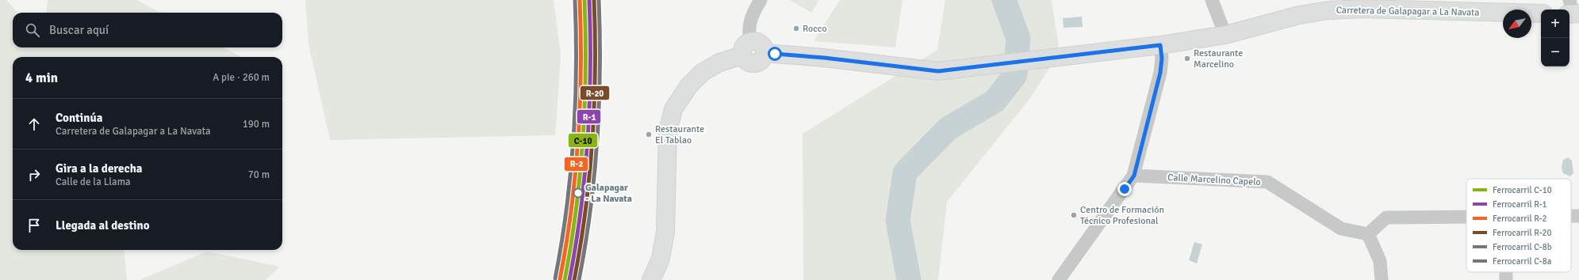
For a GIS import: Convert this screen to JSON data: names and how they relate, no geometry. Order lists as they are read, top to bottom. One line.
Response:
{"streets":{"main road":["Carretera de Galapagar a La Navata"],"street":["Calle Marcelino Capelo"]},"places":["Rocco","Restaurante Marcelino","Restaurante El Tablao","Galapagar - La Navata","Centro de Formación Técnico Profesional"],"lines":["rail line C-10","rail line R-1","rail line R-2","rail line R-20","rail line C-8a","rail line C-8b"],"legend":["Ferrocarril C-10","Ferrocarril R-1","Ferrocarril R-2","Ferrocarril R-20","Ferrocarril C-8b","Ferrocarril C-8a"],"north":"bottom left","page":{"map_buttons":["+","−"],"search":"Buscar aquí","heading":["4 min","A pie · 260 m"],"list":[["Continúa","Carretera de Galapagar a La Navata","190 m"],["Gira a la derecha","Calle de la Llama","70 m"],"Llegada al destino"]}}
